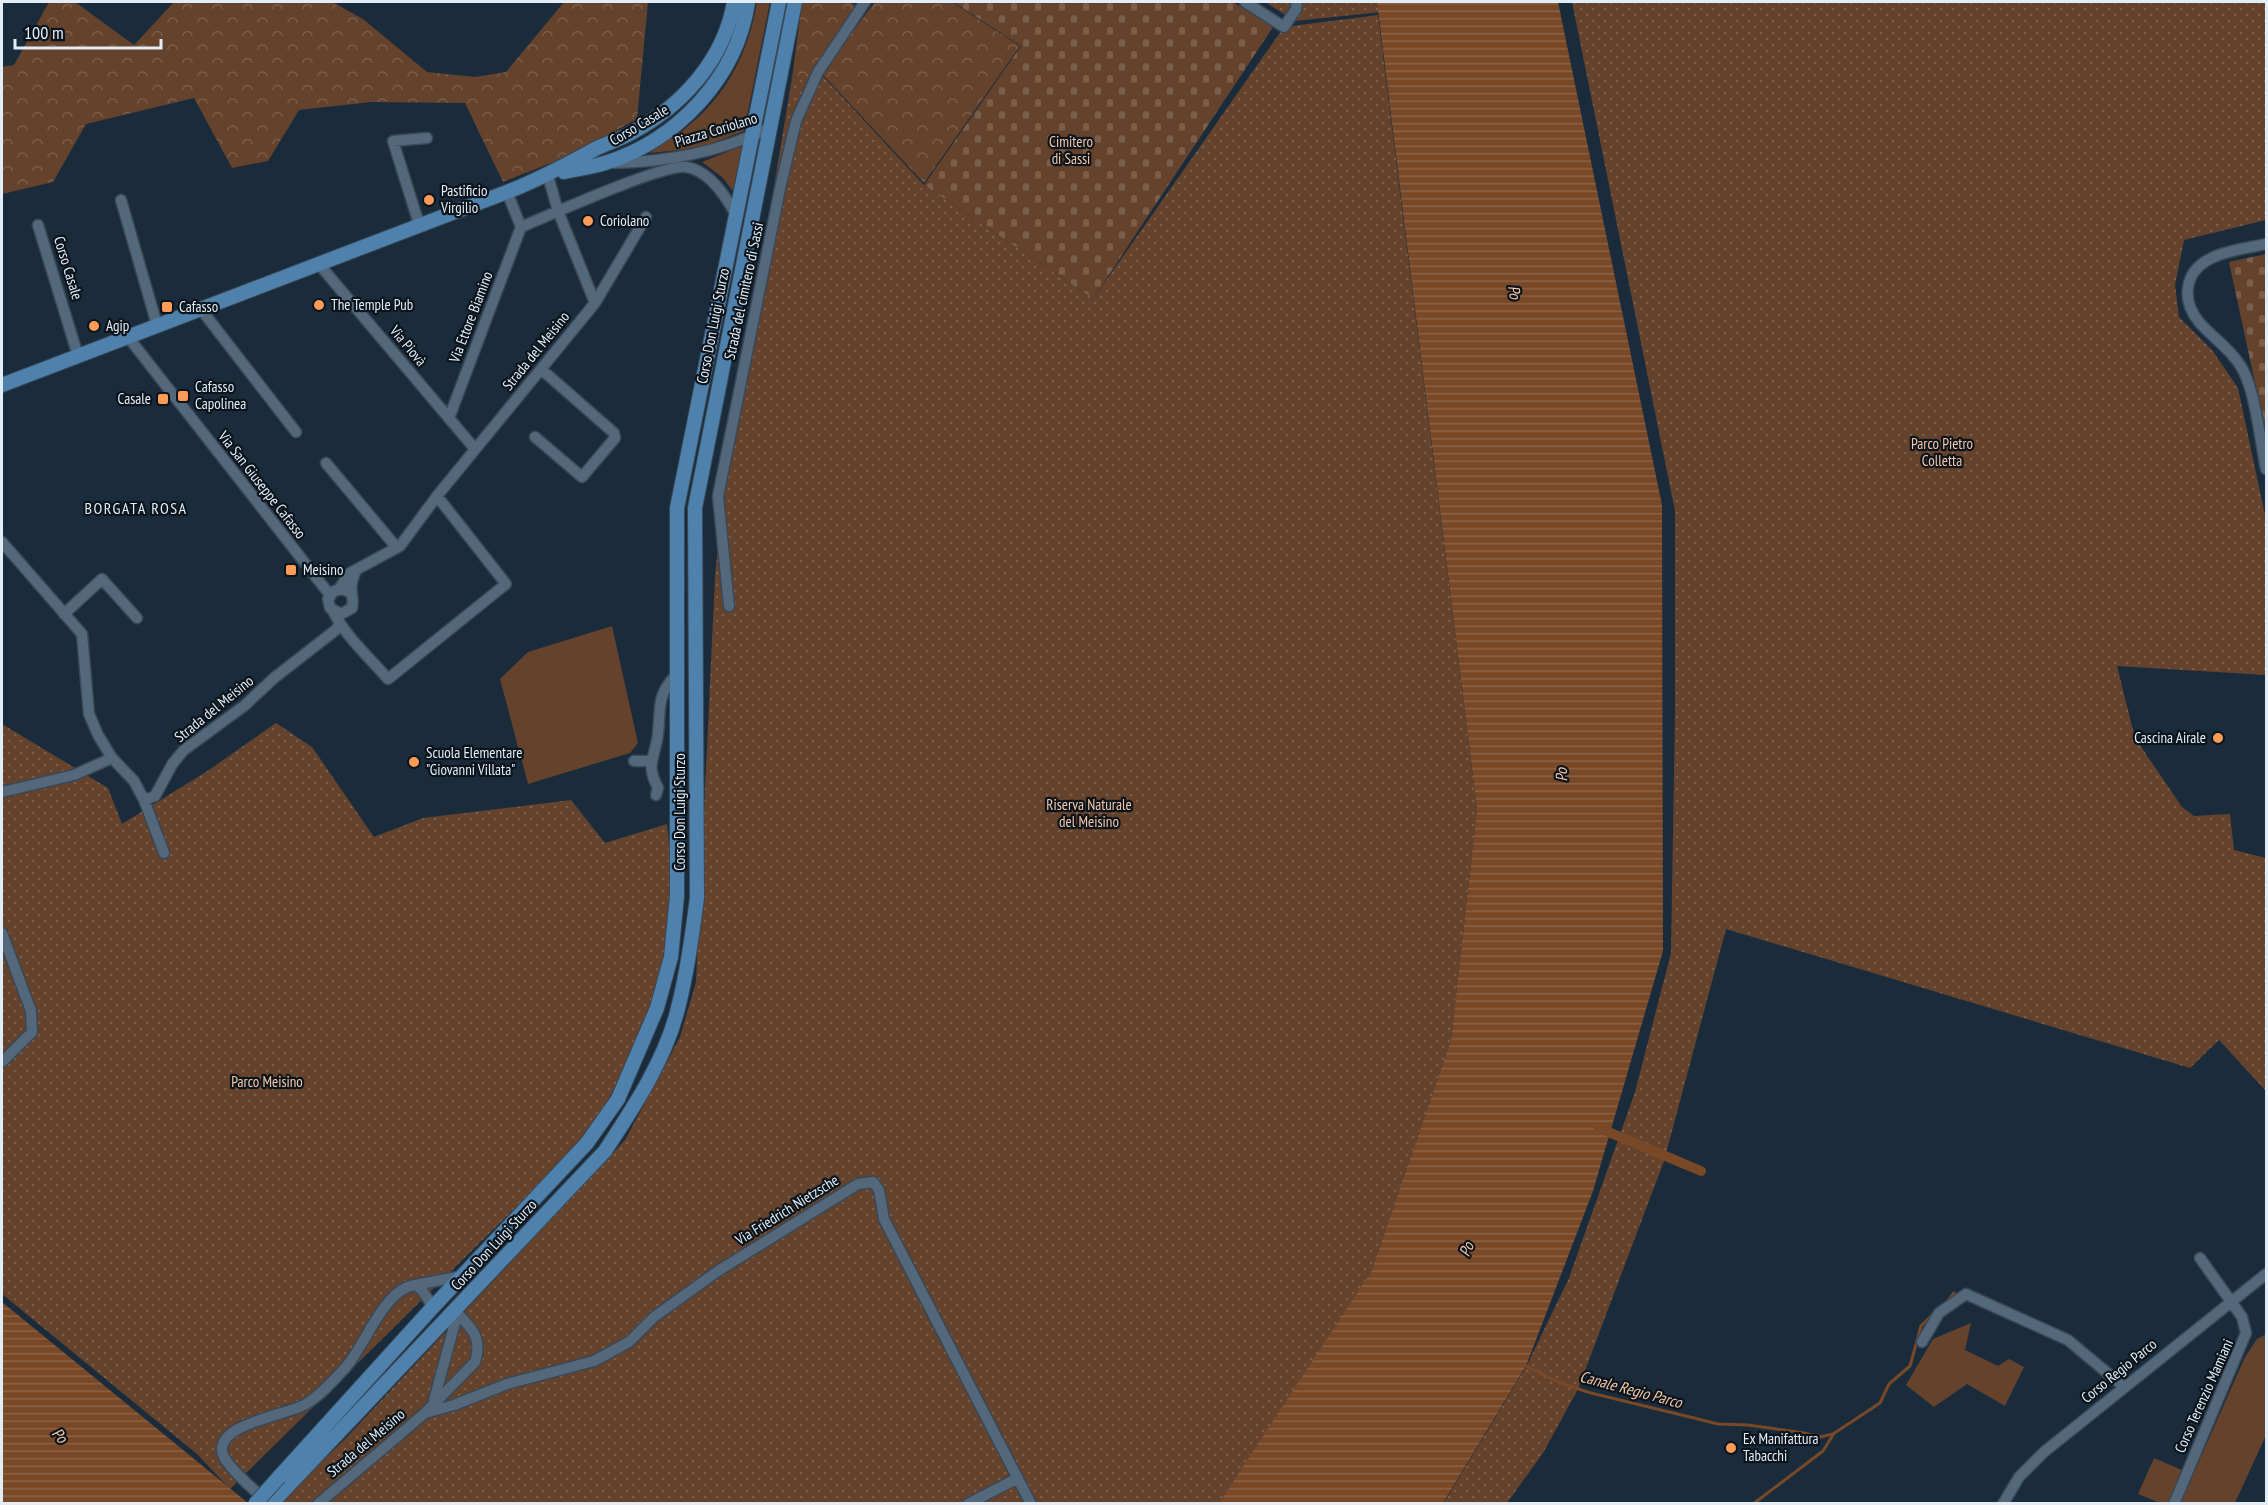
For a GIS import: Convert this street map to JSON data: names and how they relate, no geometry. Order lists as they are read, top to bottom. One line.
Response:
{"streets":{"main road":["Corso Casale","Corso Don Luigi Sturzo"],"street":["Piazza Coriolano","Strada del cimitero di Sassi","Via Ettore Biamino","Via Piovà","Strada del Meisino","Via San Giuseppe Cafasso","Via Friedrich Nietzsche","Corso Regio Parco","Corso Terenzio Mamiani"]},"crossings":[["Corso Casale","Piazza Coriolano"],["Corso Casale","Via Piovà"],["Corso Casale","Via San Giuseppe Cafasso"],["Piazza Coriolano","Corso Don Luigi Sturzo"],["Via Ettore Biamino","Via Piovà"],["Corso Don Luigi Sturzo","Strada del Meisino"],["Via Piovà","Strada del Meisino"],["Strada del Meisino","Via San Giuseppe Cafasso"],["Strada del Meisino","Via Friedrich Nietzsche"],["Corso Regio Parco","Corso Terenzio Mamiani"]],"districts":["BORGATA ROSA"],"water":["Po","Canale Regio Parco"],"parks":["Cimitero di Sassi","Parco Pietro Colletta","Riserva Naturale del Meisino","Parco Meisino"],"places":{"other":["Pastificio Virgilio","Coriolano","The Temple Pub","Agip","Cascina Airale","Scuola Elementare \"Giovanni Villata\"","Ex Manifattura Tabacchi"],"transit":["Cafasso","Cafasso Capolinea","Casale","Meisino"]},"scale_bar":"100 m"}
